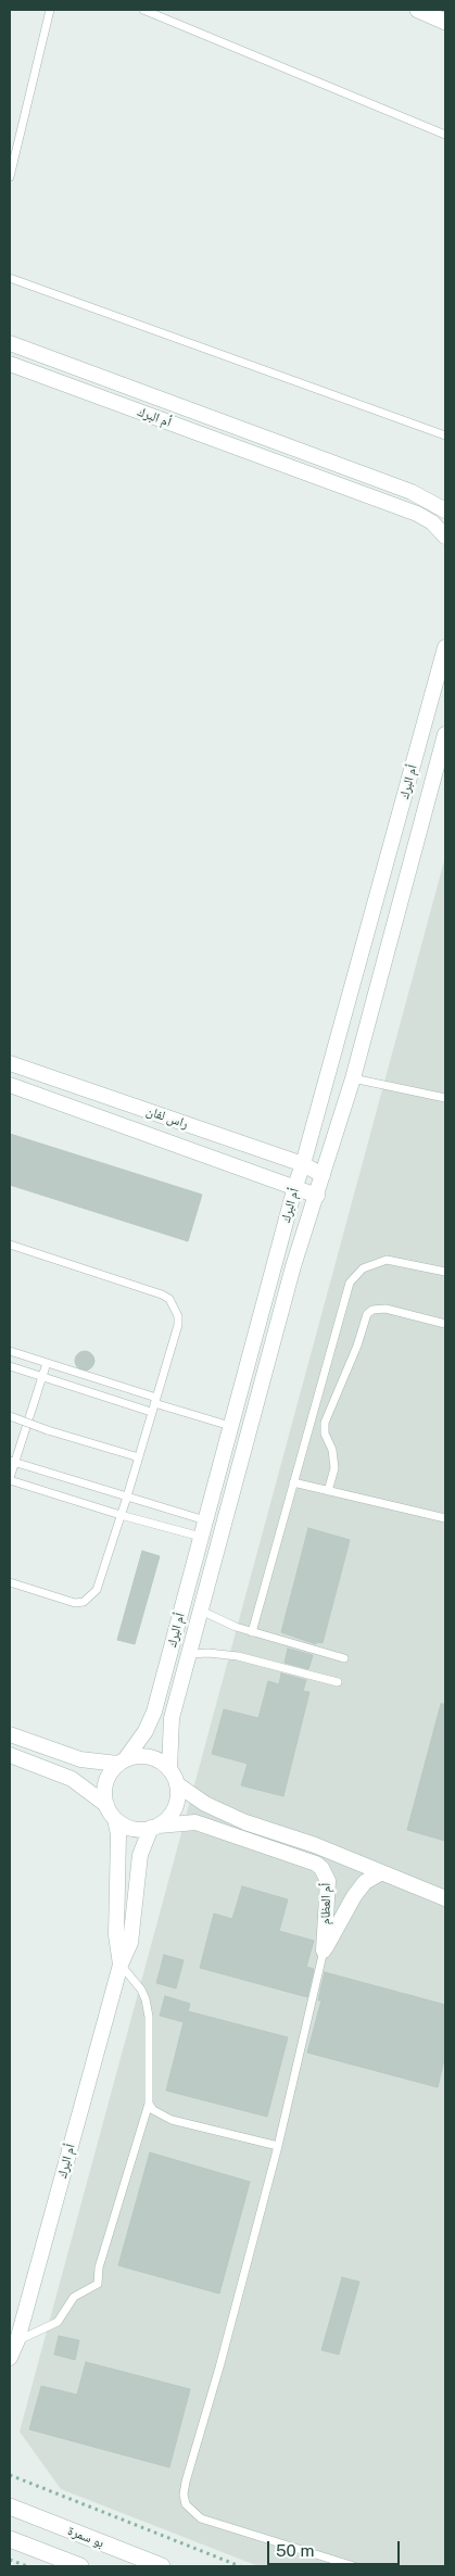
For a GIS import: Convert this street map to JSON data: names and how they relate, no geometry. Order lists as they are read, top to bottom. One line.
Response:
{"streets":{"street":["أم البرك","راس لفان","أم العظام","بو سمرة"]},"crossings":[["أم البرك","راس لفان"],["أم البرك","أم العظام"]],"scale_bar":"50 m"}
